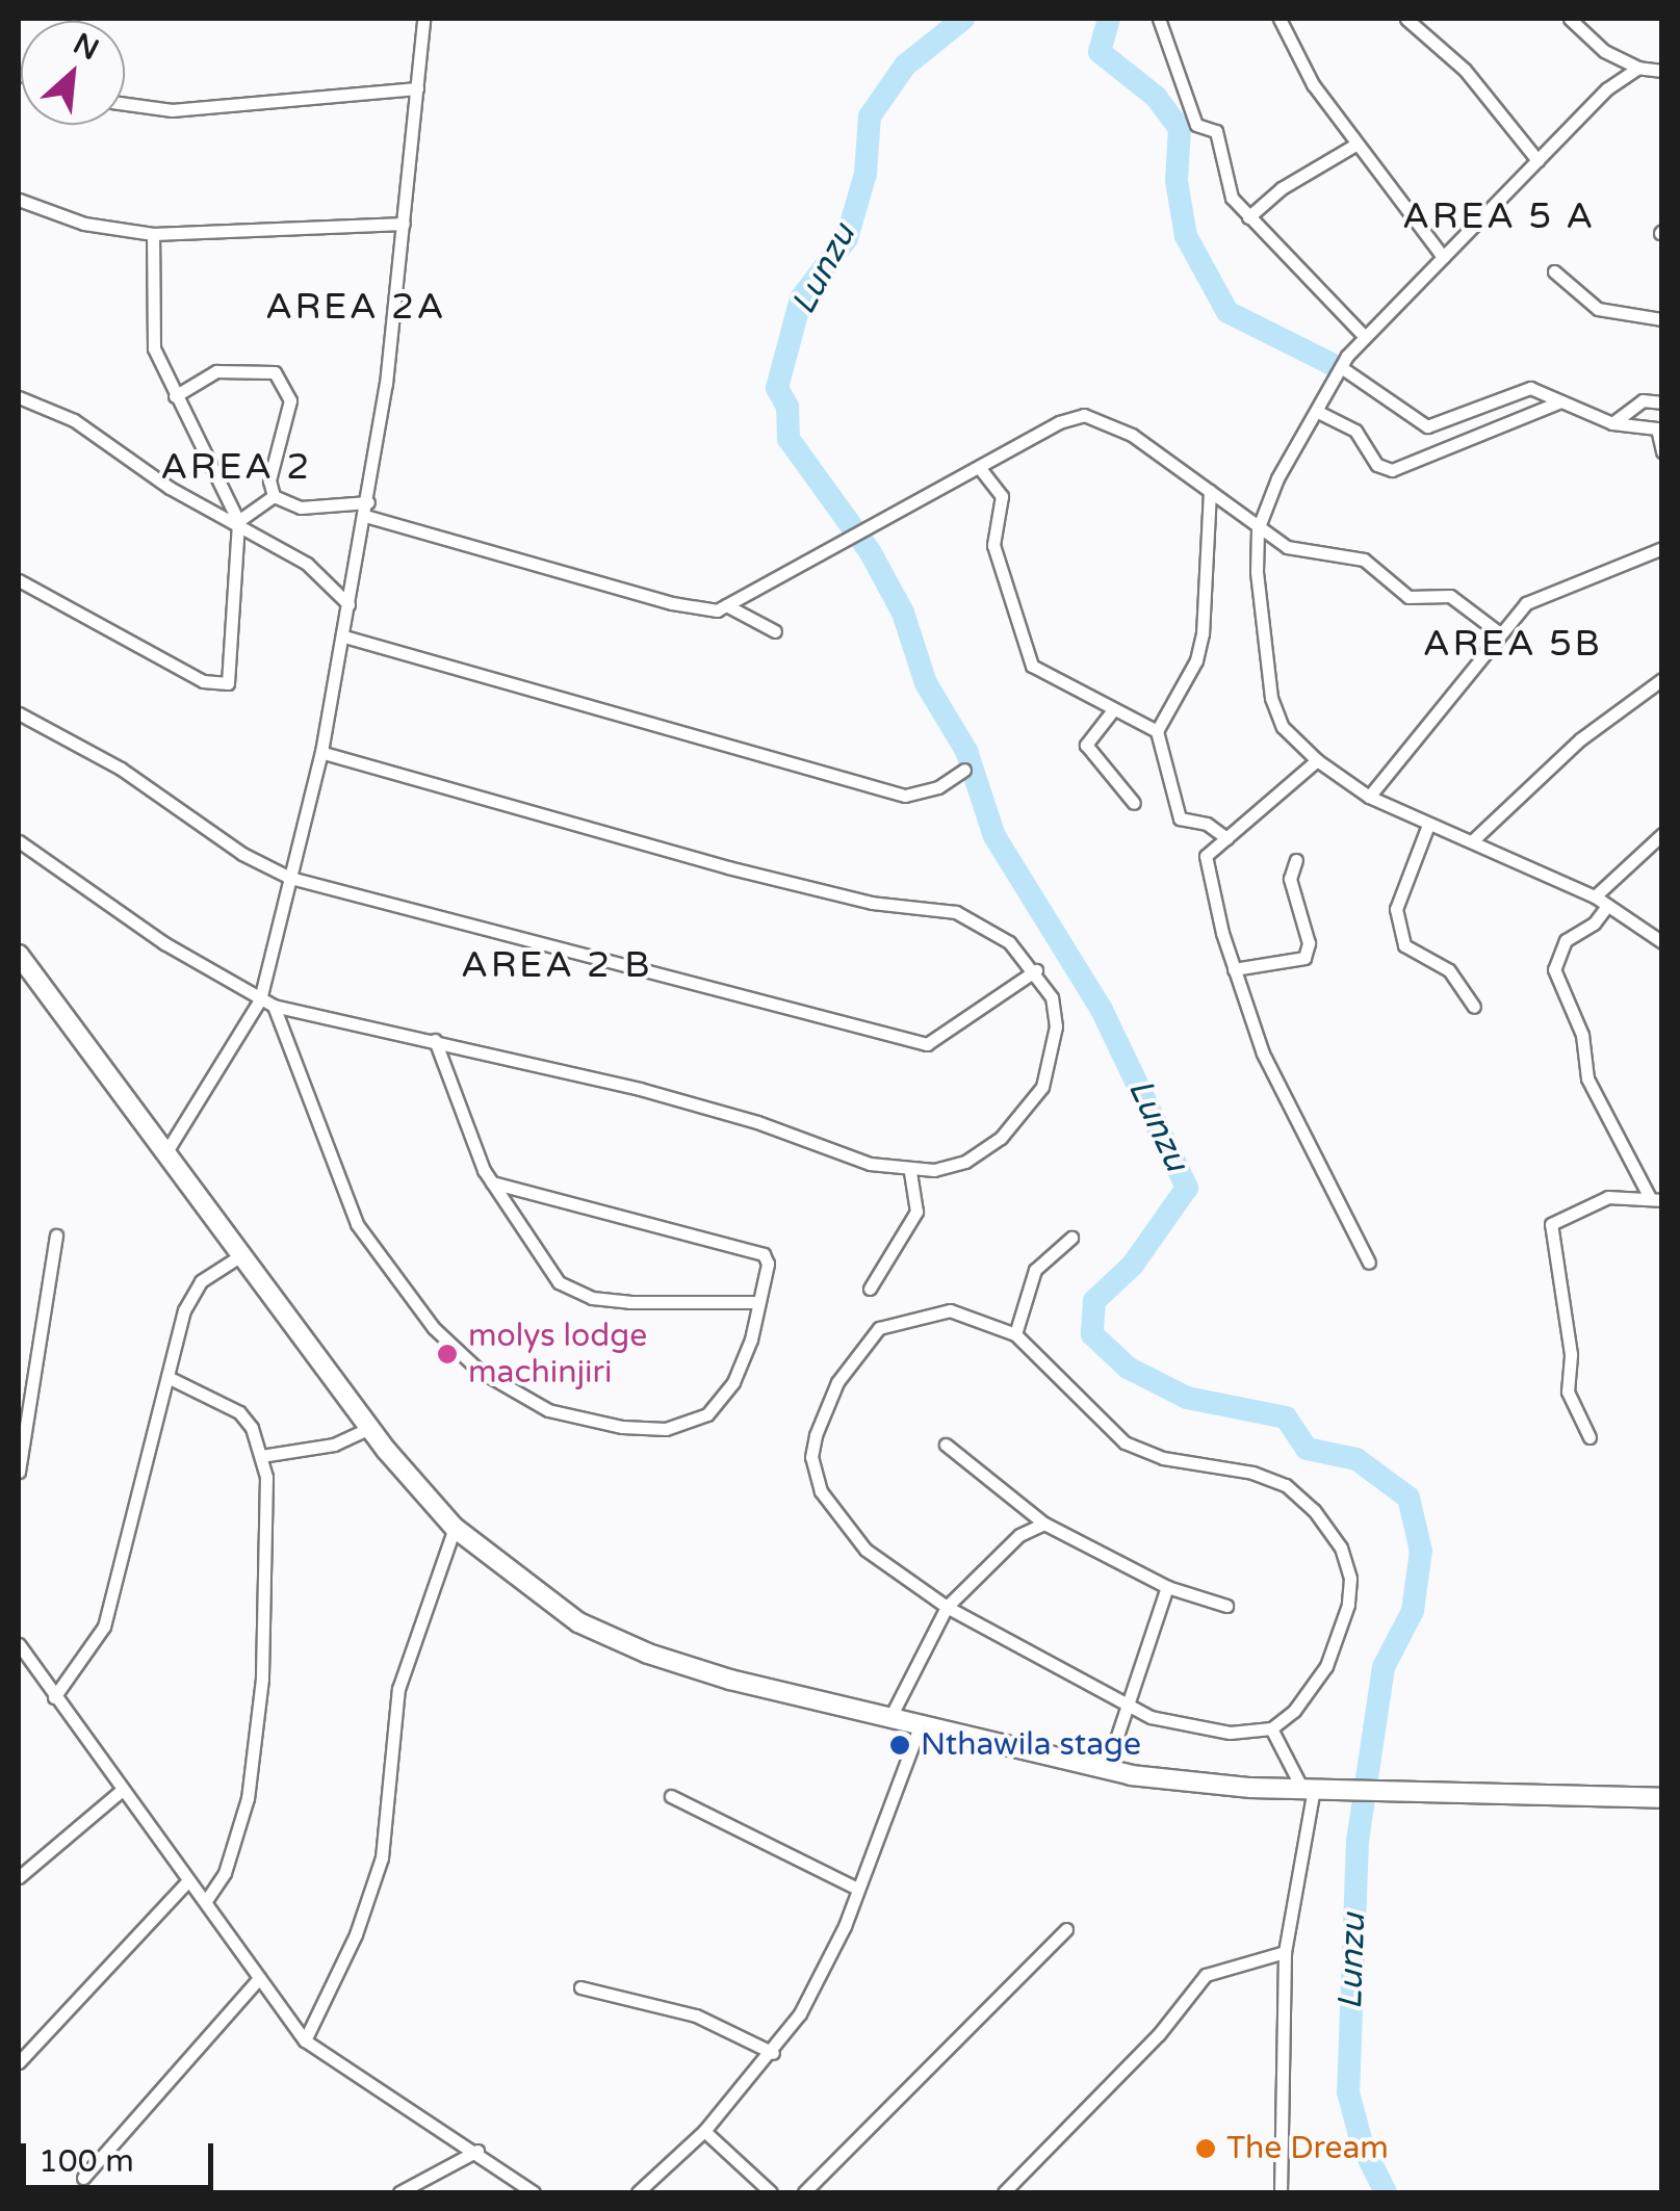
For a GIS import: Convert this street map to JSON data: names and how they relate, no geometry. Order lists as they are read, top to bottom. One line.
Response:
{"districts":["AREA 5 A","AREA 2A","AREA 2","AREA 5B","AREA 2 B"],"water":["Lunzu"],"places":["molys lodge machinjiri","Nthawila stage","The Dream"],"scale_bar":"100 m","north":"top right"}
